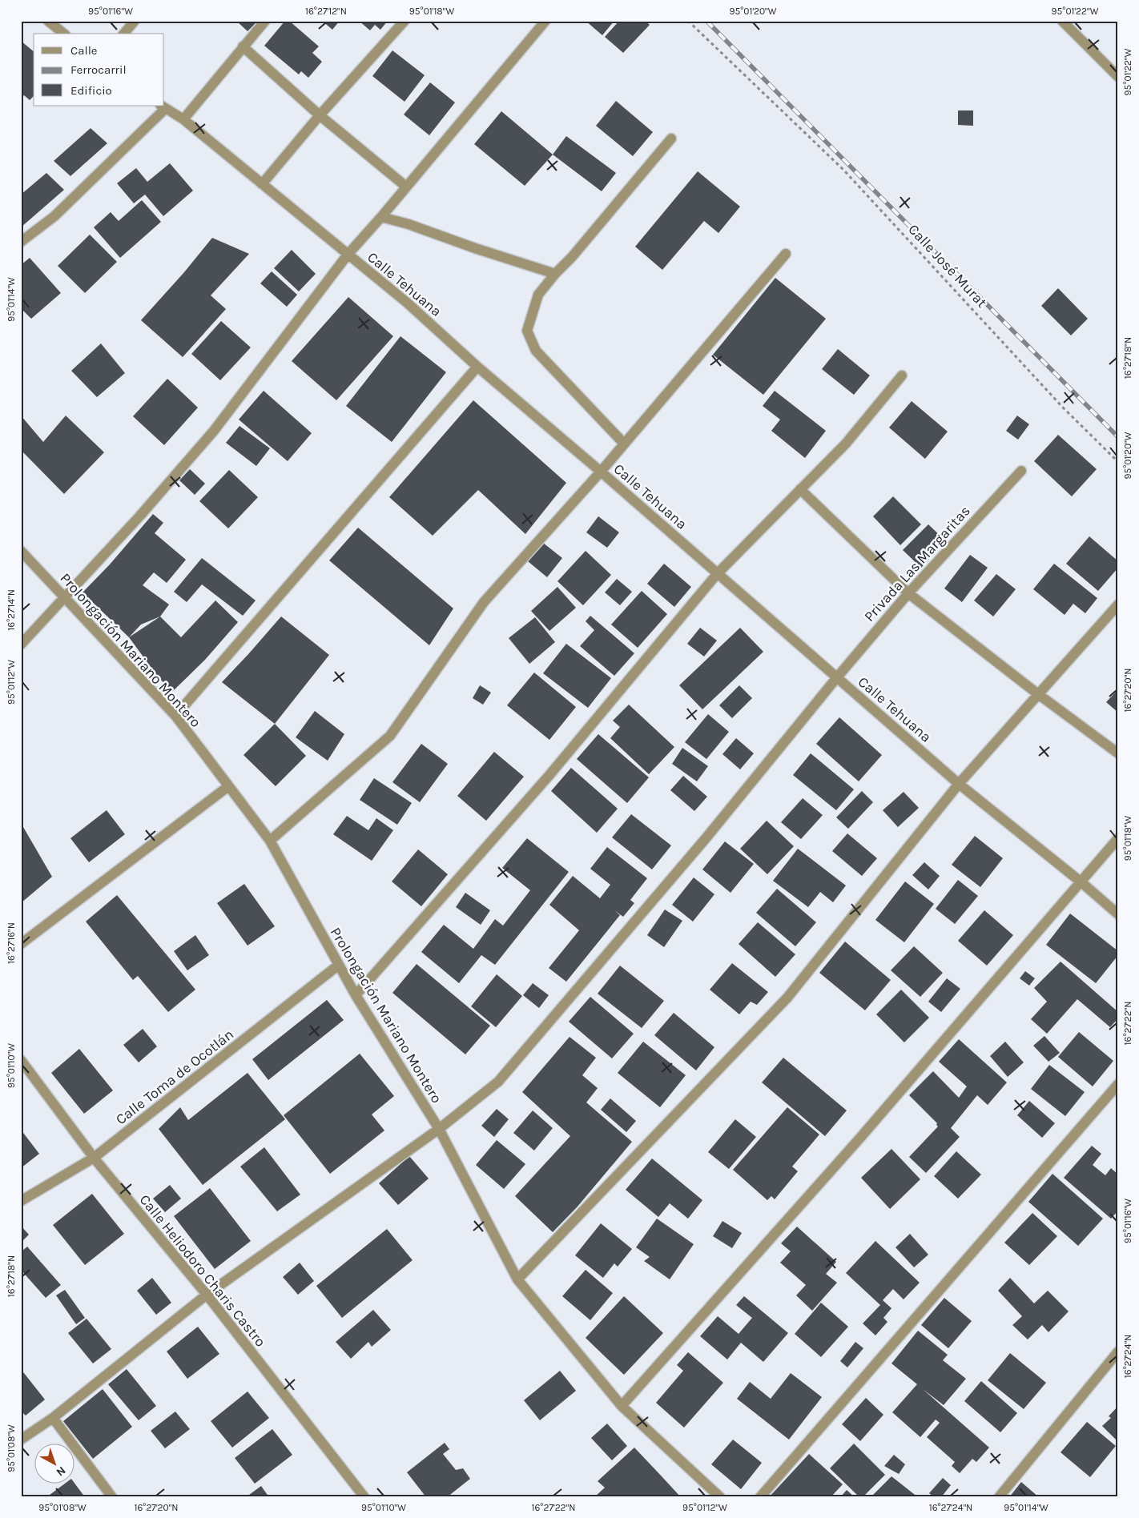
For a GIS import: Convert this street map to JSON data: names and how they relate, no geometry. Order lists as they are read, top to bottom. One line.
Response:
{"streets":{"street":["Calle Tehuana","Privada Las Margaritas","Prolongación Mariano Montero","Calle Toma de Ocotlán","Calle Heliodoro Charis Castro"],"path":["Calle José Murat"]},"crossings":[["Calle Tehuana","Privada Las Margaritas"],["Privada Las Margaritas","Prolongación Mariano Montero"],["Privada Las Margaritas","Calle Heliodoro Charis Castro"],["Prolongación Mariano Montero","Calle Toma de Ocotlán"],["Calle Toma de Ocotlán","Calle Heliodoro Charis Castro"]],"legend":["Calle","Ferrocarril","Edificio"],"north":"bottom right","coordinates":["95°01'16\"W","16°27'12\"N","95°01'18\"W","95°01'20\"W","95°01'22\"W","95°01'14\"W","16°27'18\"N","16°27'14\"N","95°01'12\"W","16°27'20\"N","16°27'16\"N","16°27'22\"N","95°01'10\"W","16°27'24\"N","95°01'08\"W"]}
